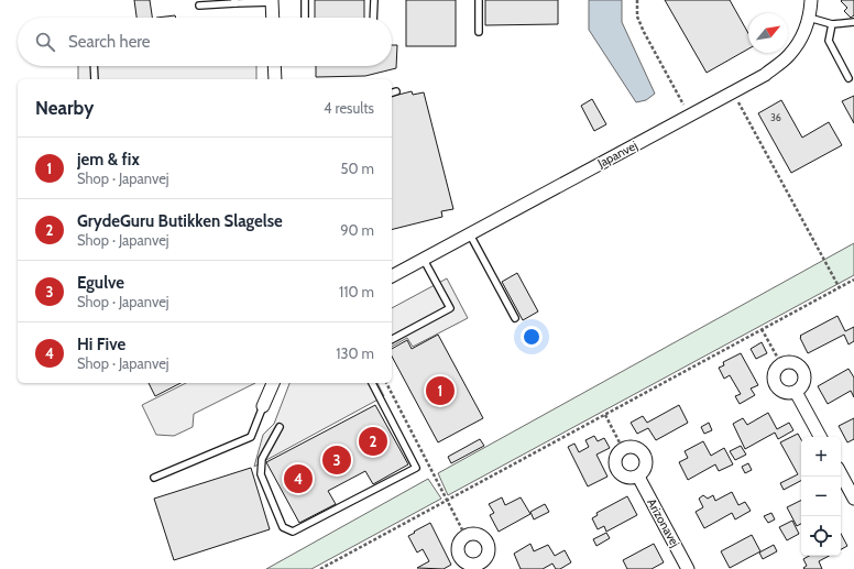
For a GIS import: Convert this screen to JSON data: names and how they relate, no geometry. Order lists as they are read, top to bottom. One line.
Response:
{"streets":{"street":["Japanvej","Arizonavej"]},"house_numbers":["36"],"north":"top right","page":{"search":"Search here","heading":["Nearby","4 results"],"list":[{"mark":"1","name":"jem & fix","note":"Shop · Japanvej","value":"50 m"},{"mark":"2","name":"GrydeGuru Butikken Slagelse","note":"Shop · Japanvej","value":"90 m"},{"mark":"3","name":"Egulve","note":"Shop · Japanvej","value":"110 m"},{"mark":"4","name":"Hi Five","note":"Shop · Japanvej","value":"130 m"}],"pins":["1","2","3","4"],"map_buttons":["+","−"]}}
